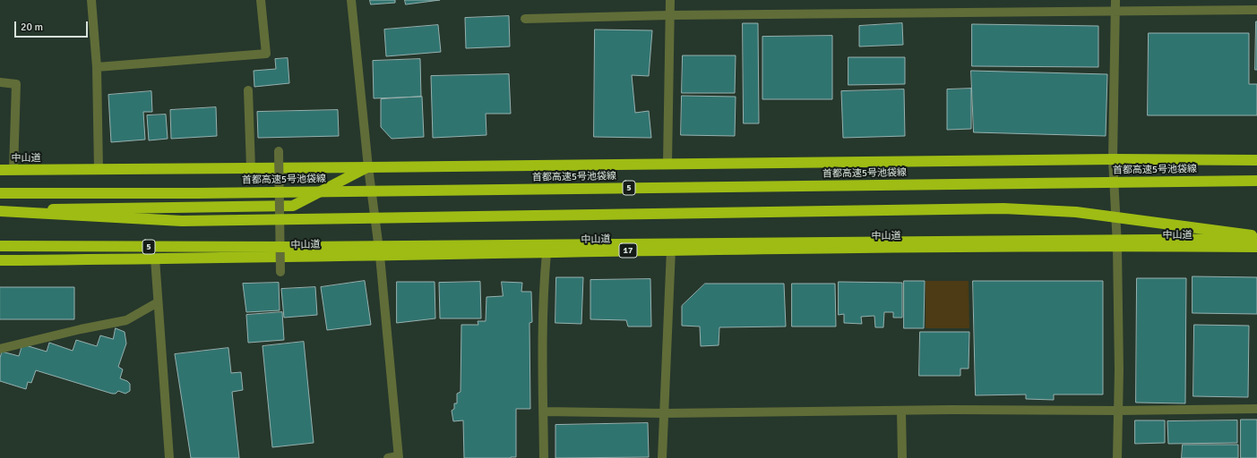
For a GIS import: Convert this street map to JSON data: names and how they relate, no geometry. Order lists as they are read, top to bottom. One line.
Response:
{"streets":{"highway":["中山道","首都高速5号池袋線","5","17"]},"scale_bar":"20 m"}
